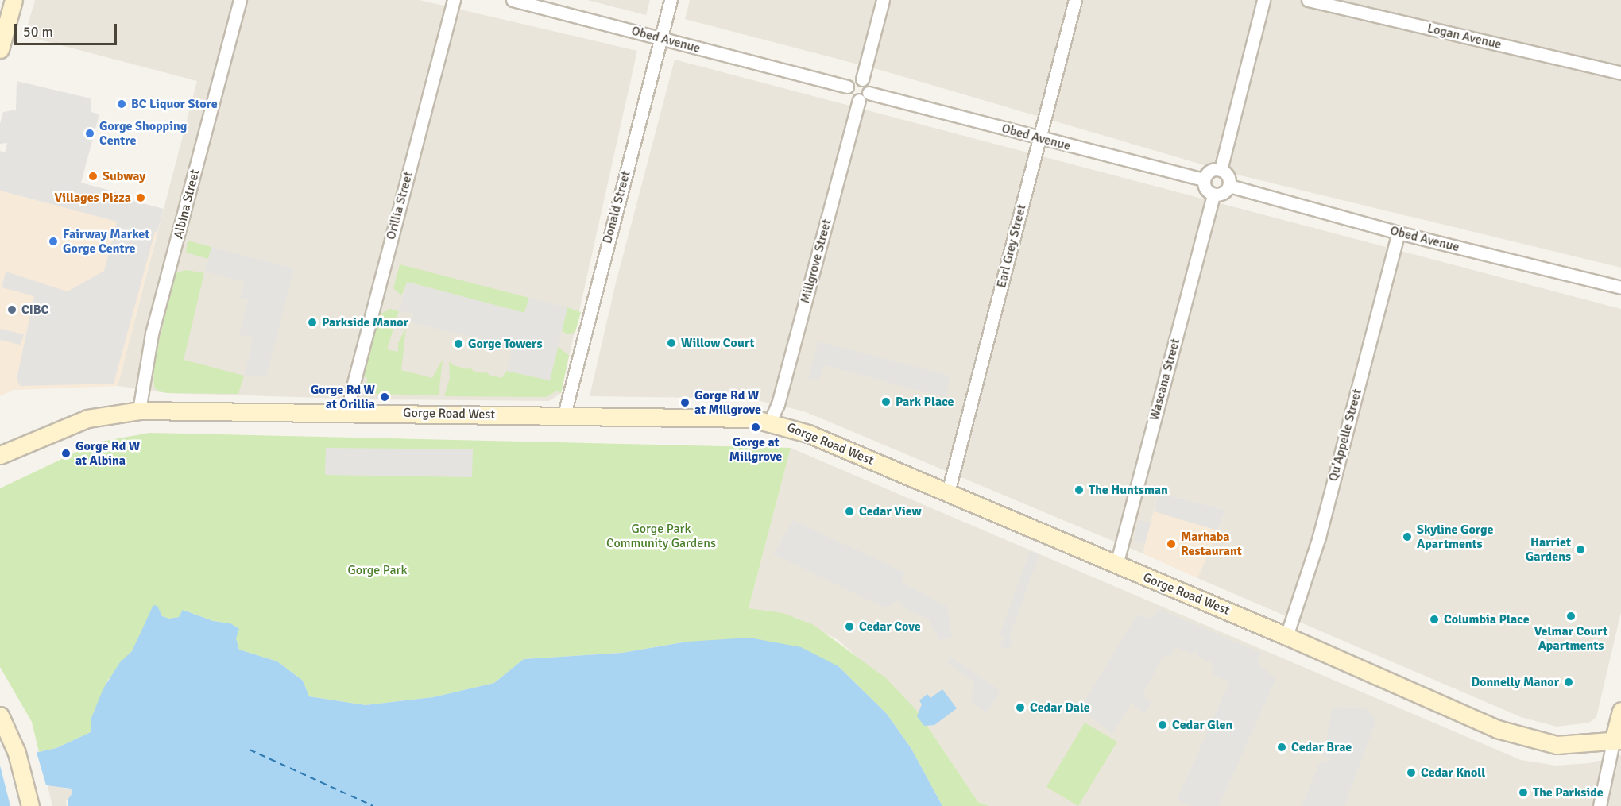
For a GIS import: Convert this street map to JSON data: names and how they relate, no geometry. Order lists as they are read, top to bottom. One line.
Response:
{"streets":{"main road":["Gorge Road West"],"street":["Logan Avenue","Obed Avenue","Albina Street","Orillia Street","Donald Street","Earl Grey Street","Millgrove Street","Wascana Street","Qu'Appelle Street"]},"crossings":[["Obed Avenue","Donald Street"],["Obed Avenue","Earl Grey Street"],["Obed Avenue","Millgrove Street"],["Obed Avenue","Wascana Street"],["Obed Avenue","Qu'Appelle Street"],["Albina Street","Gorge Road West"],["Orillia Street","Gorge Road West"],["Donald Street","Gorge Road West"],["Earl Grey Street","Gorge Road West"],["Millgrove Street","Gorge Road West"],["Wascana Street","Gorge Road West"],["Gorge Road West","Qu'Appelle Street"]],"parks":["Gorge Park Community Gardens","Gorge Park"],"places":["BC Liquor Store","Gorge Shopping Centre","Subway","Villages Pizza","Fairway Market Gorge Centre","CIBC","Parkside Manor","Willow Court","Gorge Towers","Gorge Rd W at Orillia","Park Place","Gorge Rd W at Millgrove","Gorge at Millgrove","Gorge Rd W at Albina","The Huntsman","Cedar View","Skyline Gorge Apartments","Marhaba Restaurant","Harriet Gardens","Velmar Court Apartments","Columbia Place","Cedar Cove","Donnelly Manor","Cedar Dale","Cedar Glen","Cedar Brae","Cedar Knoll","The Parkside"],"scale_bar":"50 m"}
